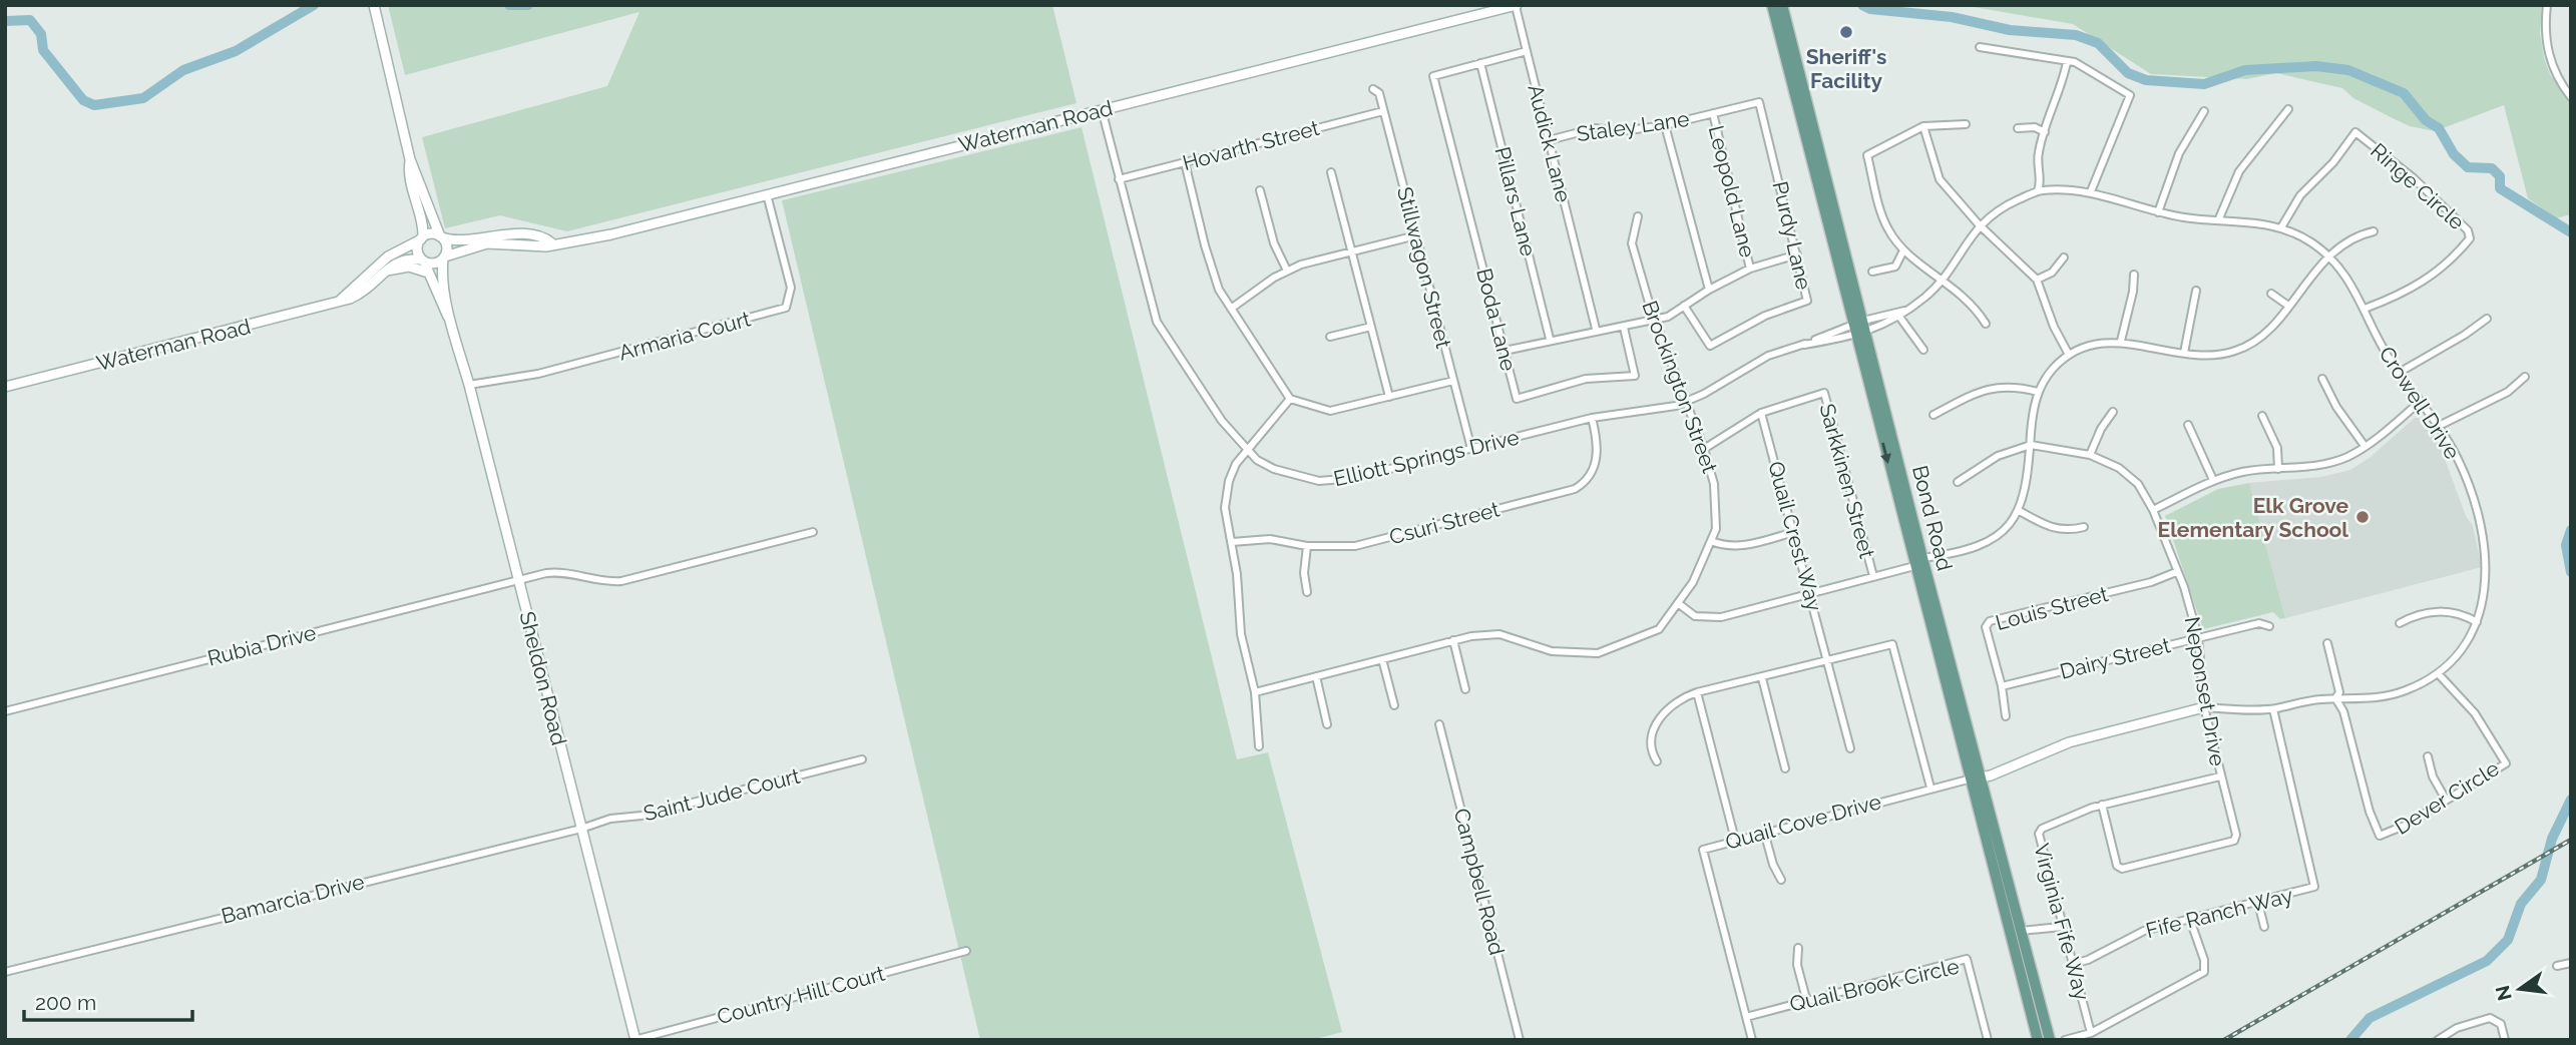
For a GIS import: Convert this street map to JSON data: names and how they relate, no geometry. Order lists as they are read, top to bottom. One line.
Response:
{"streets":{"main road":["Waterman Road","Crowell Drive","Bond Road","Sheldon Road"],"street":["Staley Lane","Audick Lane","Hovarth Street","Ringe Circle","Leopold Lane","Pillars Lane","Purdy Lane","Stillwagon Street","Boda Lane","Armaria Court","Brockington Street","Elliott Springs Drive","Sarkkinen Street","Csuri Street","Quail Crest Way","Louis Street","Rubia Drive","Dairy Street","Neponset Drive","Saint Jude Court","Dever Circle","Quail Cove Drive","Campbell Road","Bamarcia Drive","Fife Ranch Way","Virginia Fife Way","Quail Brook Circle","Country Hill Court"]},"crossings":[["Waterman Road","Audick Lane"],["Waterman Road","Armaria Court"],["Waterman Road","Elliott Springs Drive"],["Waterman Road","Sheldon Road"],["Staley Lane","Audick Lane"],["Staley Lane","Leopold Lane"],["Staley Lane","Purdy Lane"],["Hovarth Street","Stillwagon Street"],["Hovarth Street","Elliott Springs Drive"],["Ringe Circle","Crowell Drive"],["Pillars Lane","Boda Lane"],["Stillwagon Street","Elliott Springs Drive"],["Armaria Court","Sheldon Road"],["Brockington Street","Elliott Springs Drive"],["Brockington Street","Sarkkinen Street"],["Crowell Drive","Elliott Springs Drive"],["Crowell Drive","Bond Road"],["Crowell Drive","Neponset Drive"],["Crowell Drive","Dever Circle"],["Crowell Drive","Quail Cove Drive"],["Crowell Drive","Fife Ranch Way"],["Elliott Springs Drive","Csuri Street"],["Sarkkinen Street","Quail Crest Way"],["Bond Road","Quail Cove Drive"],["Louis Street","Dairy Street"],["Louis Street","Neponset Drive"],["Rubia Drive","Sheldon Road"],["Dairy Street","Neponset Drive"],["Sheldon Road","Saint Jude Court"],["Sheldon Road","Bamarcia Drive"],["Sheldon Road","Country Hill Court"],["Neponset Drive","Virginia Fife Way"],["Saint Jude Court","Bamarcia Drive"],["Quail Cove Drive","Quail Brook Circle"],["Fife Ranch Way","Virginia Fife Way"]],"places":["Sheriff's Facility","Elk Grove Elementary School"],"scale_bar":"200 m","north":"left"}
